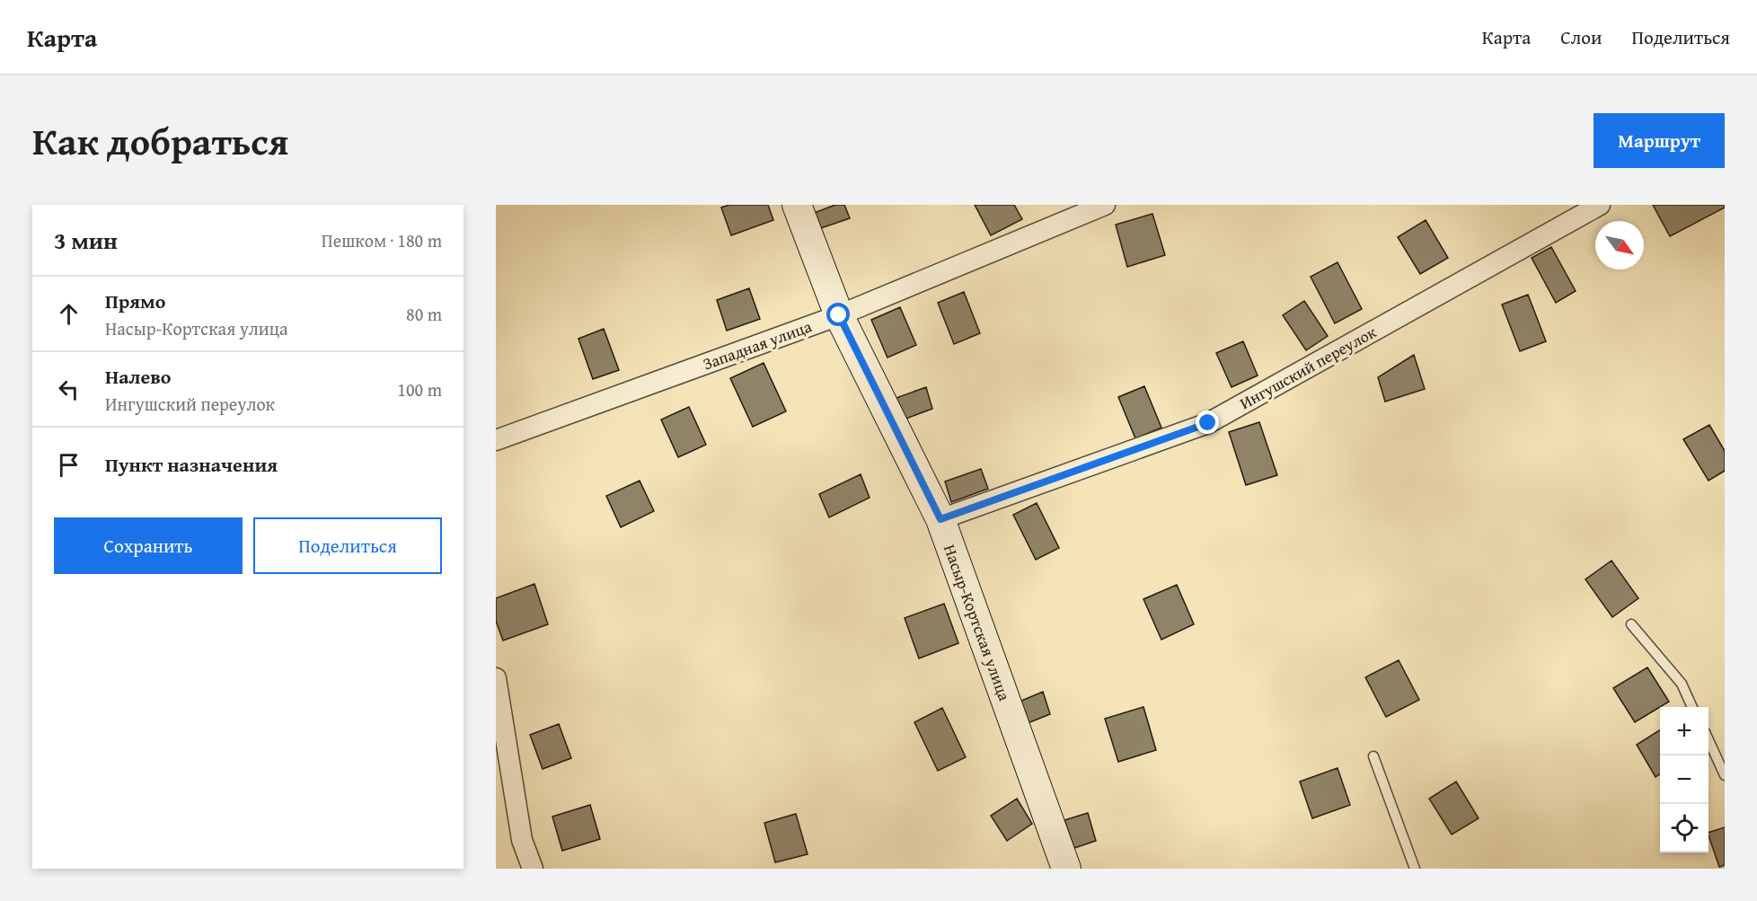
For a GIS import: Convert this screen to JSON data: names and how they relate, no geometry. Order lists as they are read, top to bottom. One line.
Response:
{"streets":{"street":["Западная улица","Ингушский переулок","Насыр-Кортская улица"]},"crossings":[["Западная улица","Насыр-Кортская улица"],["Ингушский переулок","Насыр-Кортская улица"]],"north":"bottom right","page":{"header":"Карта","nav":["Карта","Слои","Поделиться"],"title":"Как добраться","buttons":["Маршрут",["Сохранить","Поделиться"]],"heading":["3 мин","Пешком · 180 m"],"list":[["Прямо","Насыр-Кортская улица","80 m"],["Налево","Ингушский переулок","100 m"],"Пункт назначения"],"map_buttons":["+","−"]}}
